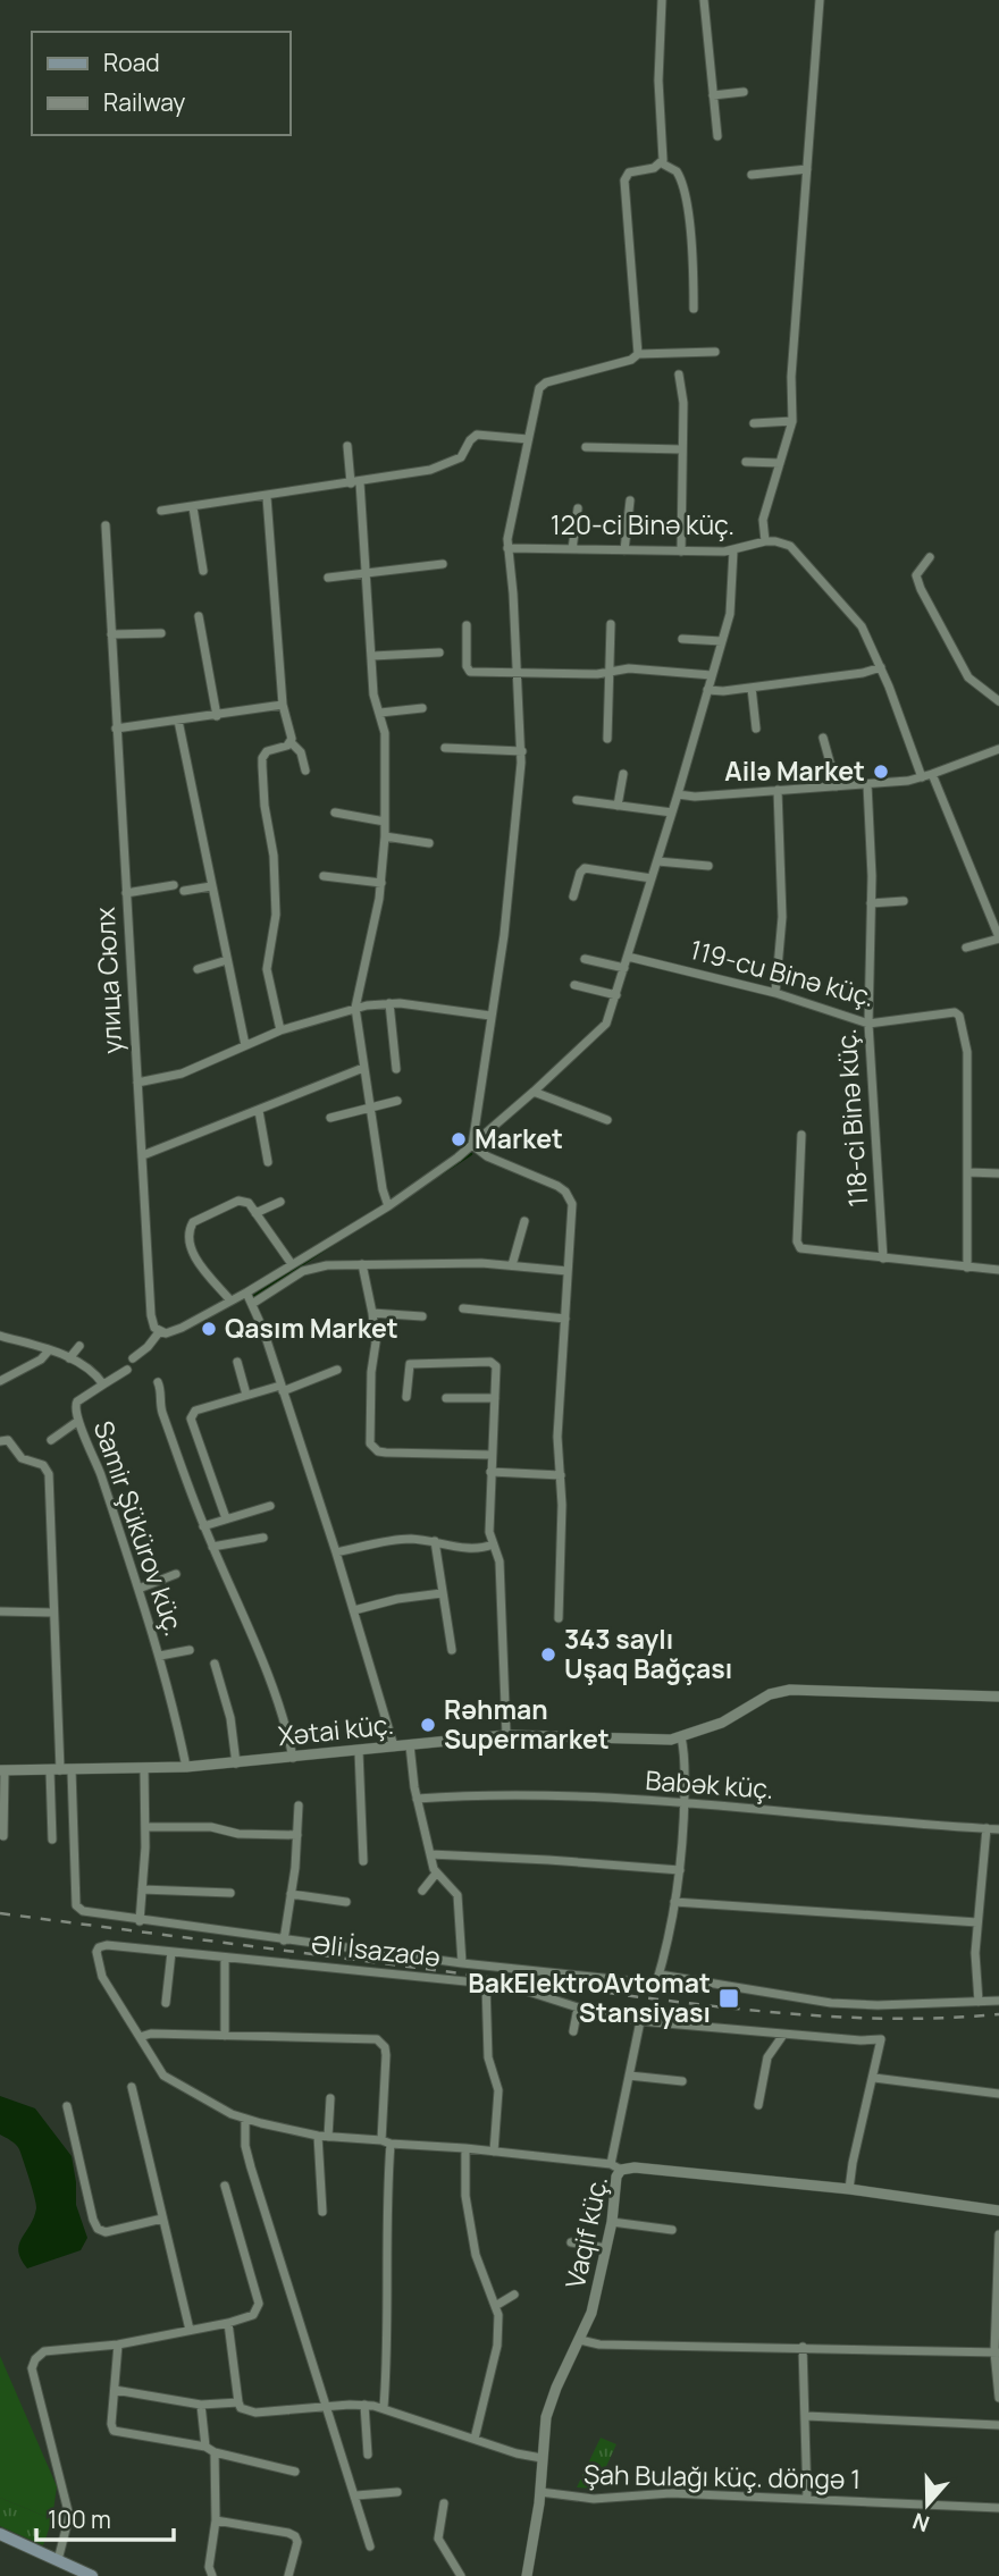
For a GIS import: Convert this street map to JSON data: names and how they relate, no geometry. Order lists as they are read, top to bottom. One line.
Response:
{"streets":{"street":["120-ci Binə küç.","119-cu Binə küç.","улица Сюлх","118-ci Binə küç.","Samir Şükürov küç.","Xətai küç.","Babək küç.","Əli İsazadə","Vaqif küç.","Şah Bulağı küç. döngə 1"]},"crossings":[["119-cu Binə küç.","118-ci Binə küç."],["Samir Şükürov küç.","Xətai küç."],["Vaqif küç.","Şah Bulağı küç. döngə 1"]],"places":{"other":["Ailә Market","Market","Qasım Market","343 saylı Uşaq Bağçası","Rəhman Supermarket"],"transit":["BakElektroAvtomat Stansiyası"]},"legend":["Road","Railway"],"scale_bar":"100 m","north":"bottom"}
